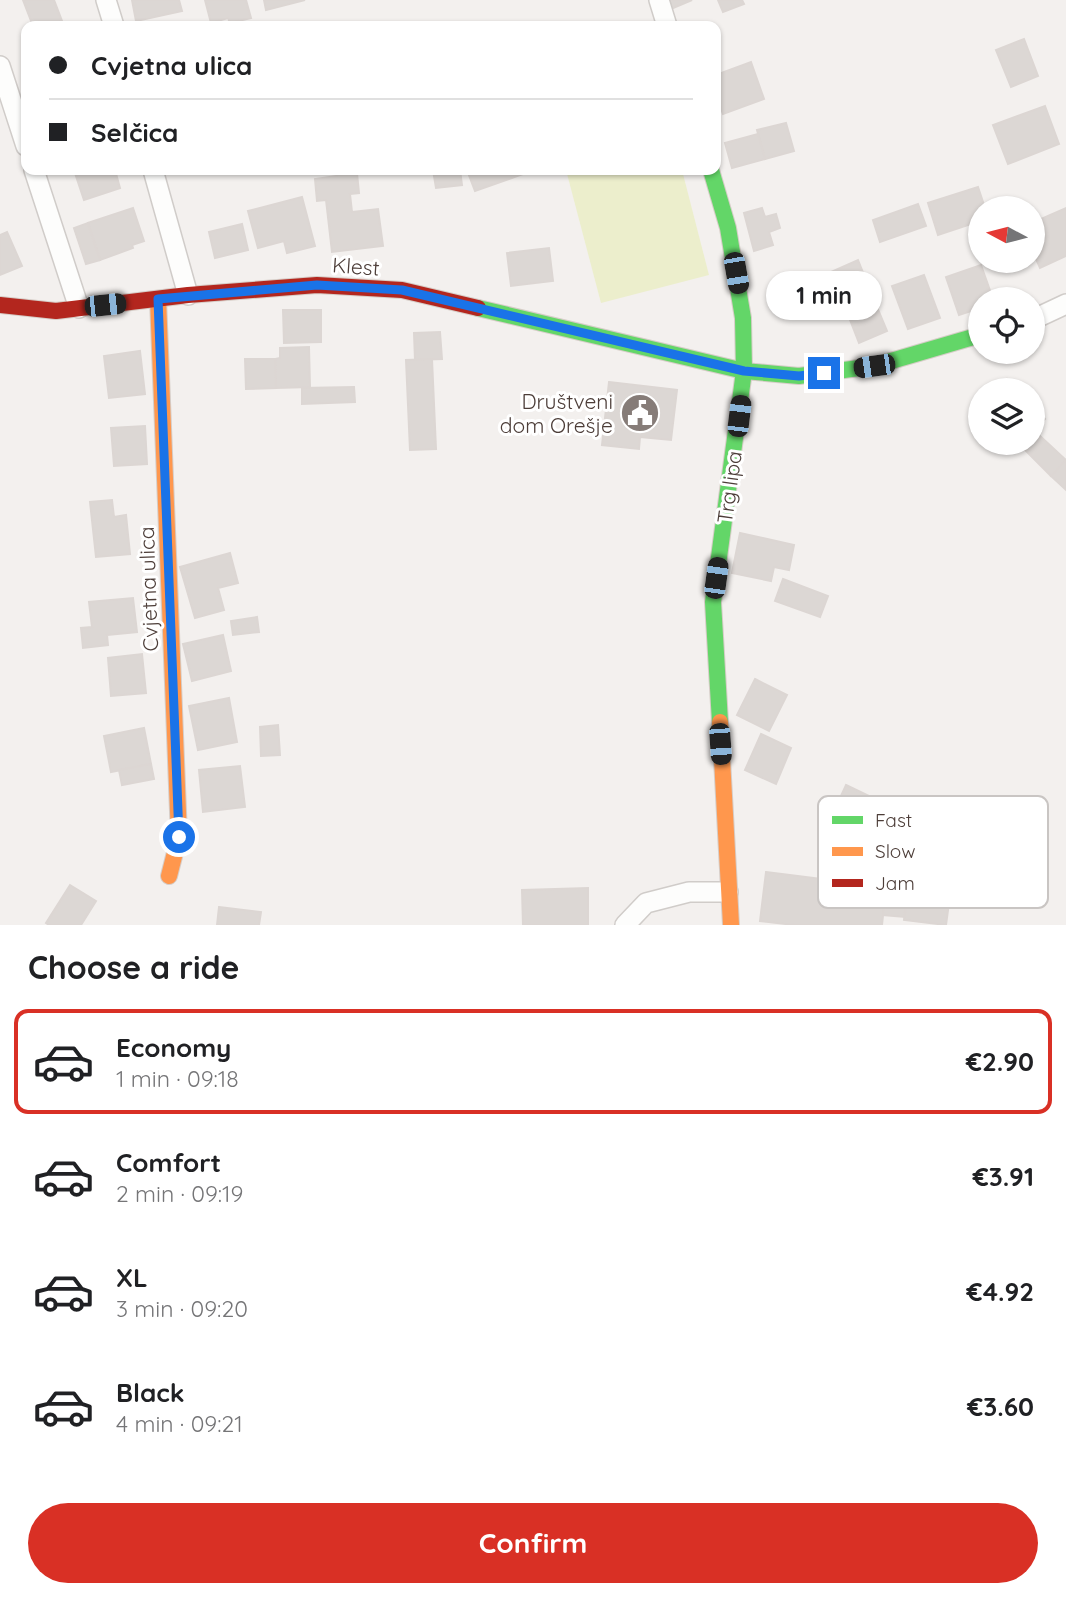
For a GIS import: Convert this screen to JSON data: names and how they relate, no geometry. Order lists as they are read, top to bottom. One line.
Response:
{"streets":{"street":["Klest","Trg lipa","Cvjetna ulica"]},"crossings":[["Klest","Trg lipa"],["Klest","Cvjetna ulica"]],"places":{"public building":["Društveni dom Orešje"]},"legend":["Fast","Slow","Jam"],"north":"left","page":{"banner":["Cvjetna ulica","Selčica"],"bubble":"1 min","heading":"Choose a ride","list":[{"name":"Economy","note":"1 min · 09:18","value":"€2.90"},{"name":"Comfort","note":"2 min · 09:19","value":"€3.91"},{"name":"XL","note":"3 min · 09:20","value":"€4.92"},{"name":"Black","note":"4 min · 09:21","value":"€3.60"}],"buttons":"Confirm"}}
